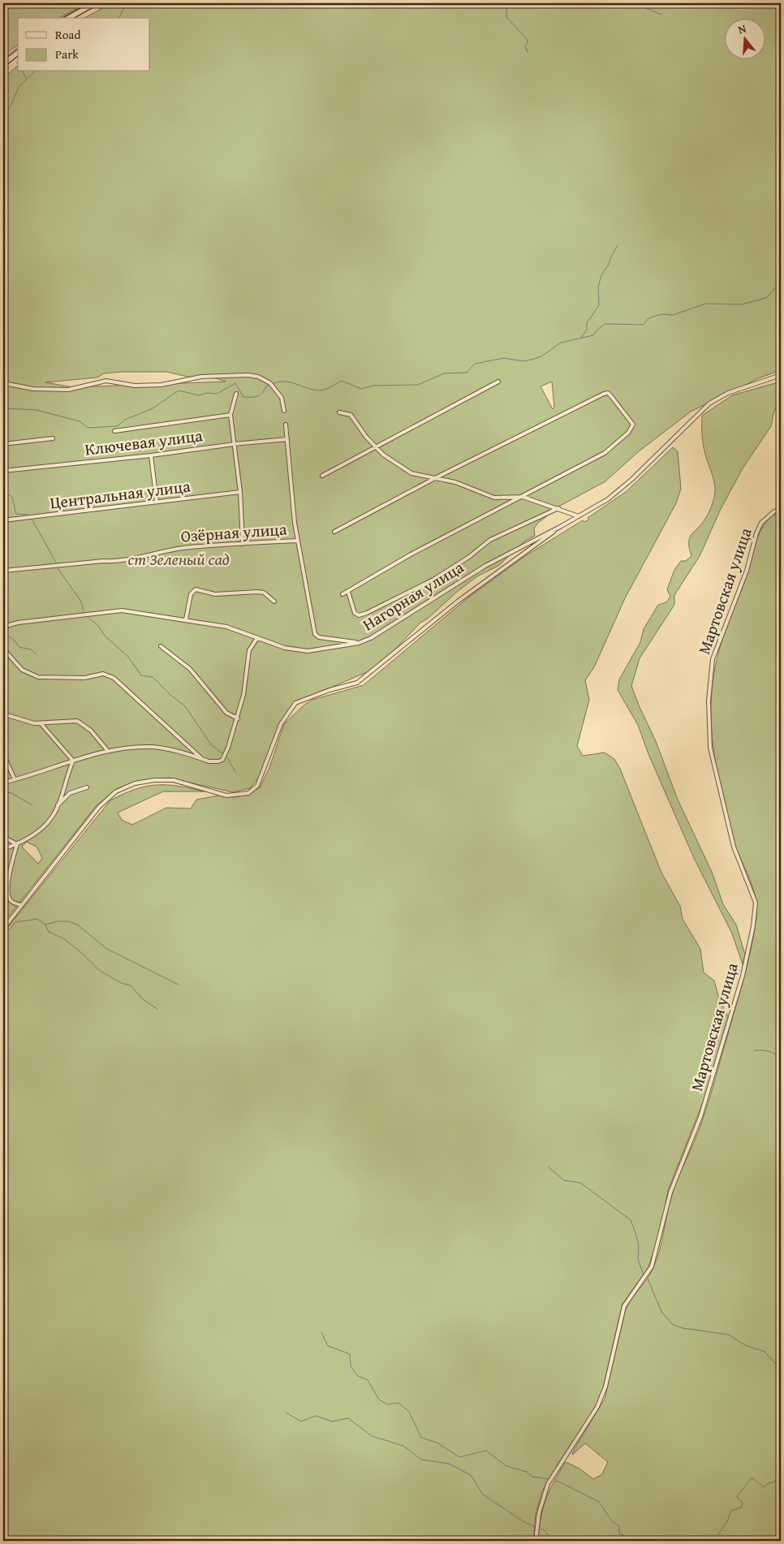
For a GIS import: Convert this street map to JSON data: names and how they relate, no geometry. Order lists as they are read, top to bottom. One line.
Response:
{"streets":{"street":["Ключевая улица","Центральная улица","Озёрная улица","Мартовская улица","Нагорная улица"]},"parks":["ст Зеленый сад"],"legend":["Road","Park"],"north":"top"}
